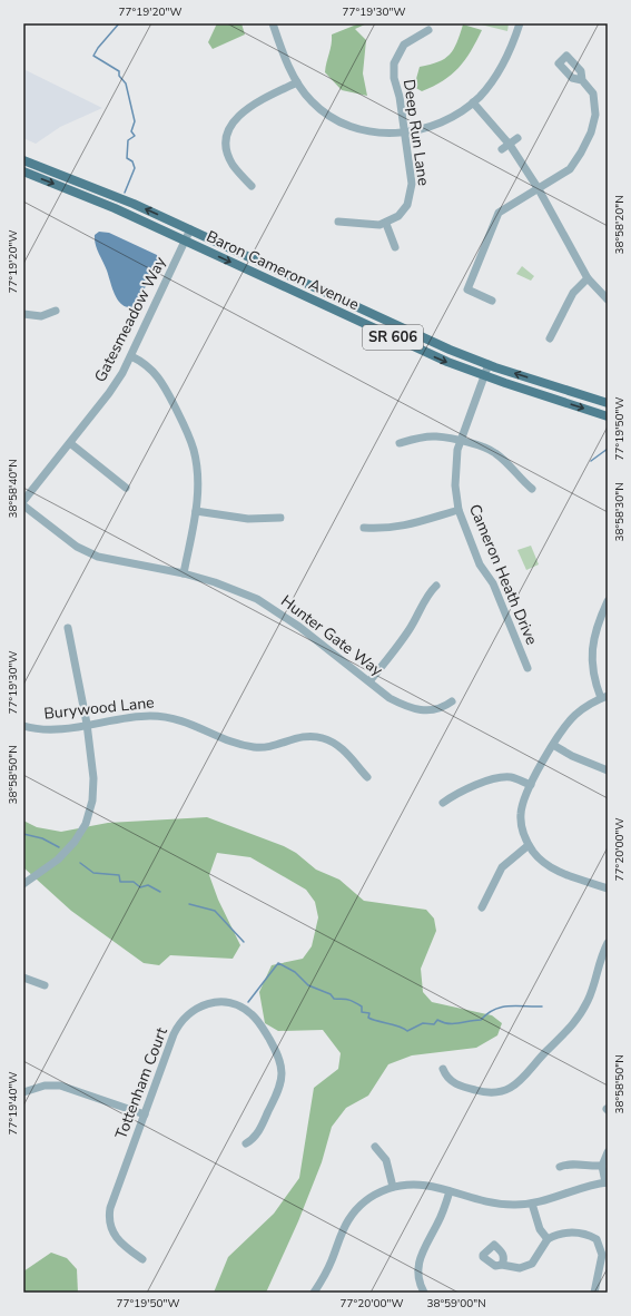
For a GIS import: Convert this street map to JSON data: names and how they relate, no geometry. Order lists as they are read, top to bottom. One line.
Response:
{"streets":{"main road":["Baron Cameron Avenue","SR 606"],"street":["Deep Run Lane","Gatesmeadow Way","Cameron Heath Drive","Hunter Gate Way","Burywood Lane","Tottenham Court"]},"crossings":[["Baron Cameron Avenue","Gatesmeadow Way"],["Baron Cameron Avenue","Cameron Heath Drive"]],"coordinates":["77°19'20\"W","77°19'30\"W","38°58'20\"N","77°19'50\"W","38°58'40\"N","38°58'30\"N","38°58'50\"N","77°20'00\"W","77°19'40\"W","38°59'00\"N"]}
